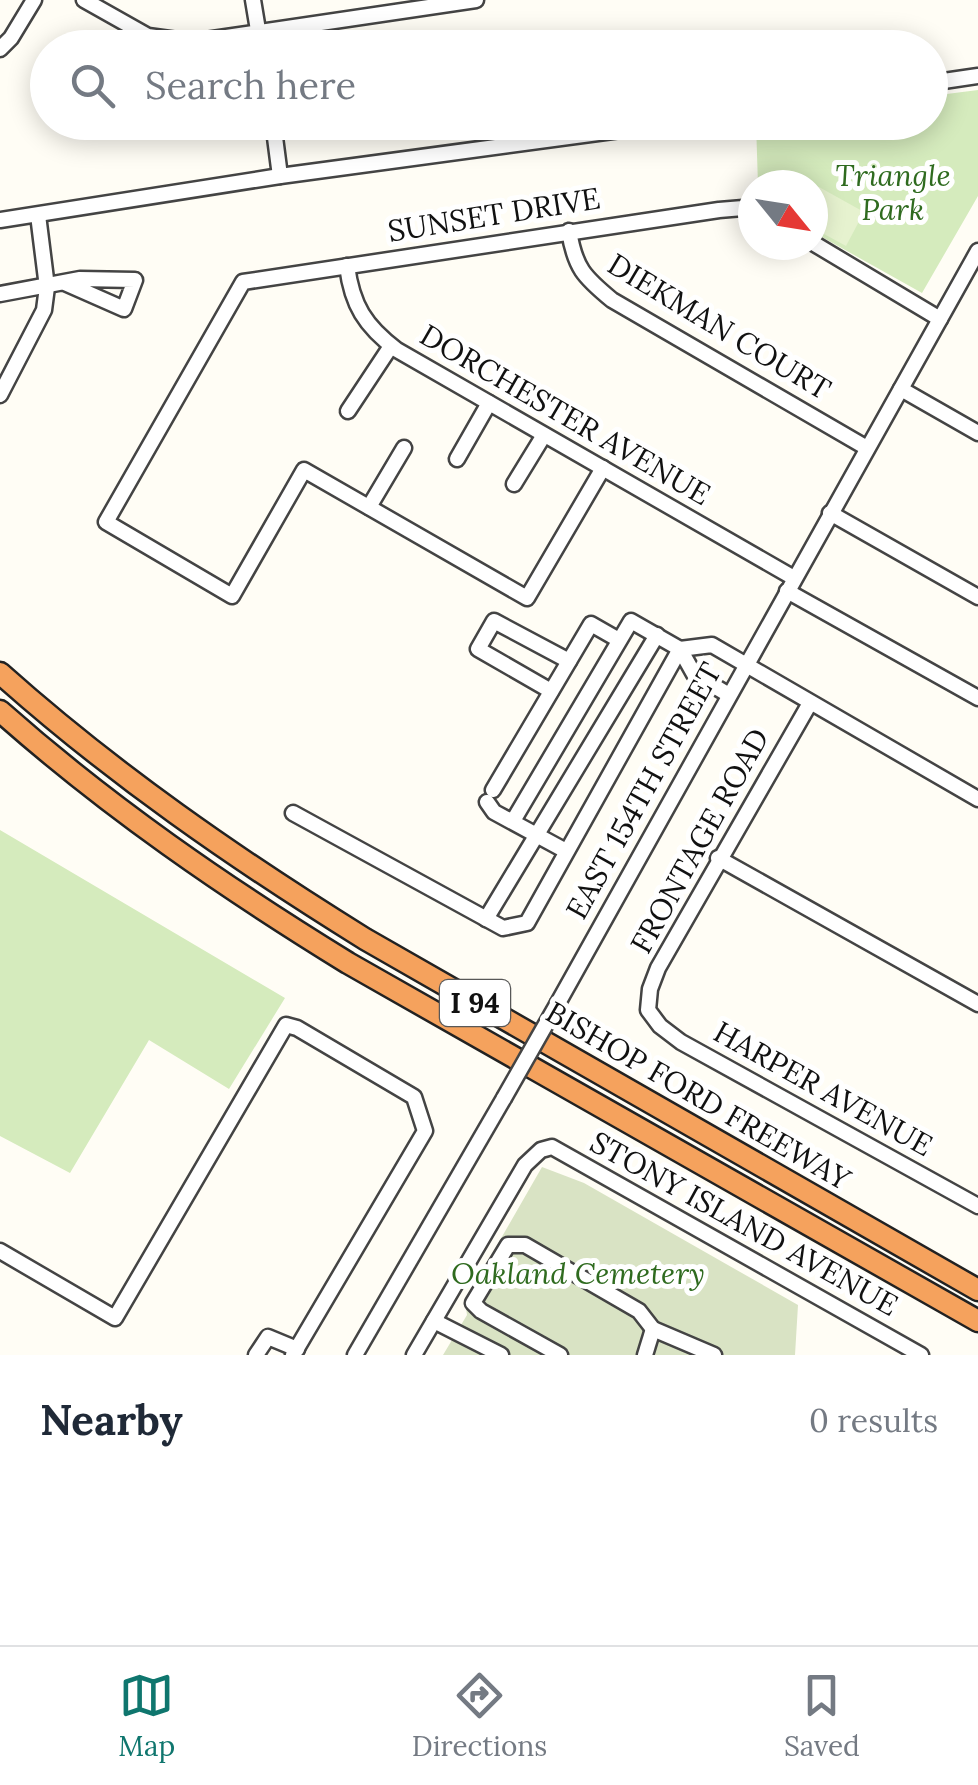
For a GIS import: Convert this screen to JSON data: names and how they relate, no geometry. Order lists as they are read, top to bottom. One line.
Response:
{"streets":{"highway":["I 94","BISHOP FORD FREEWAY"],"street":["SUNSET DRIVE","DIEKMAN COURT","DORCHESTER AVENUE","EAST 154TH STREET","FRONTAGE ROAD","HARPER AVENUE","STONY ISLAND AVENUE"]},"crossings":[["SUNSET DRIVE","DIEKMAN COURT"],["SUNSET DRIVE","DORCHESTER AVENUE"],["DIEKMAN COURT","EAST 154TH STREET"],["DORCHESTER AVENUE","EAST 154TH STREET"],["FRONTAGE ROAD","HARPER AVENUE"]],"parks":["Triangle Park","Oakland Cemetery"],"north":"bottom right","page":{"search":"Search here","heading":["Nearby","0 results"],"nav":["Map","Directions","Saved"]}}
